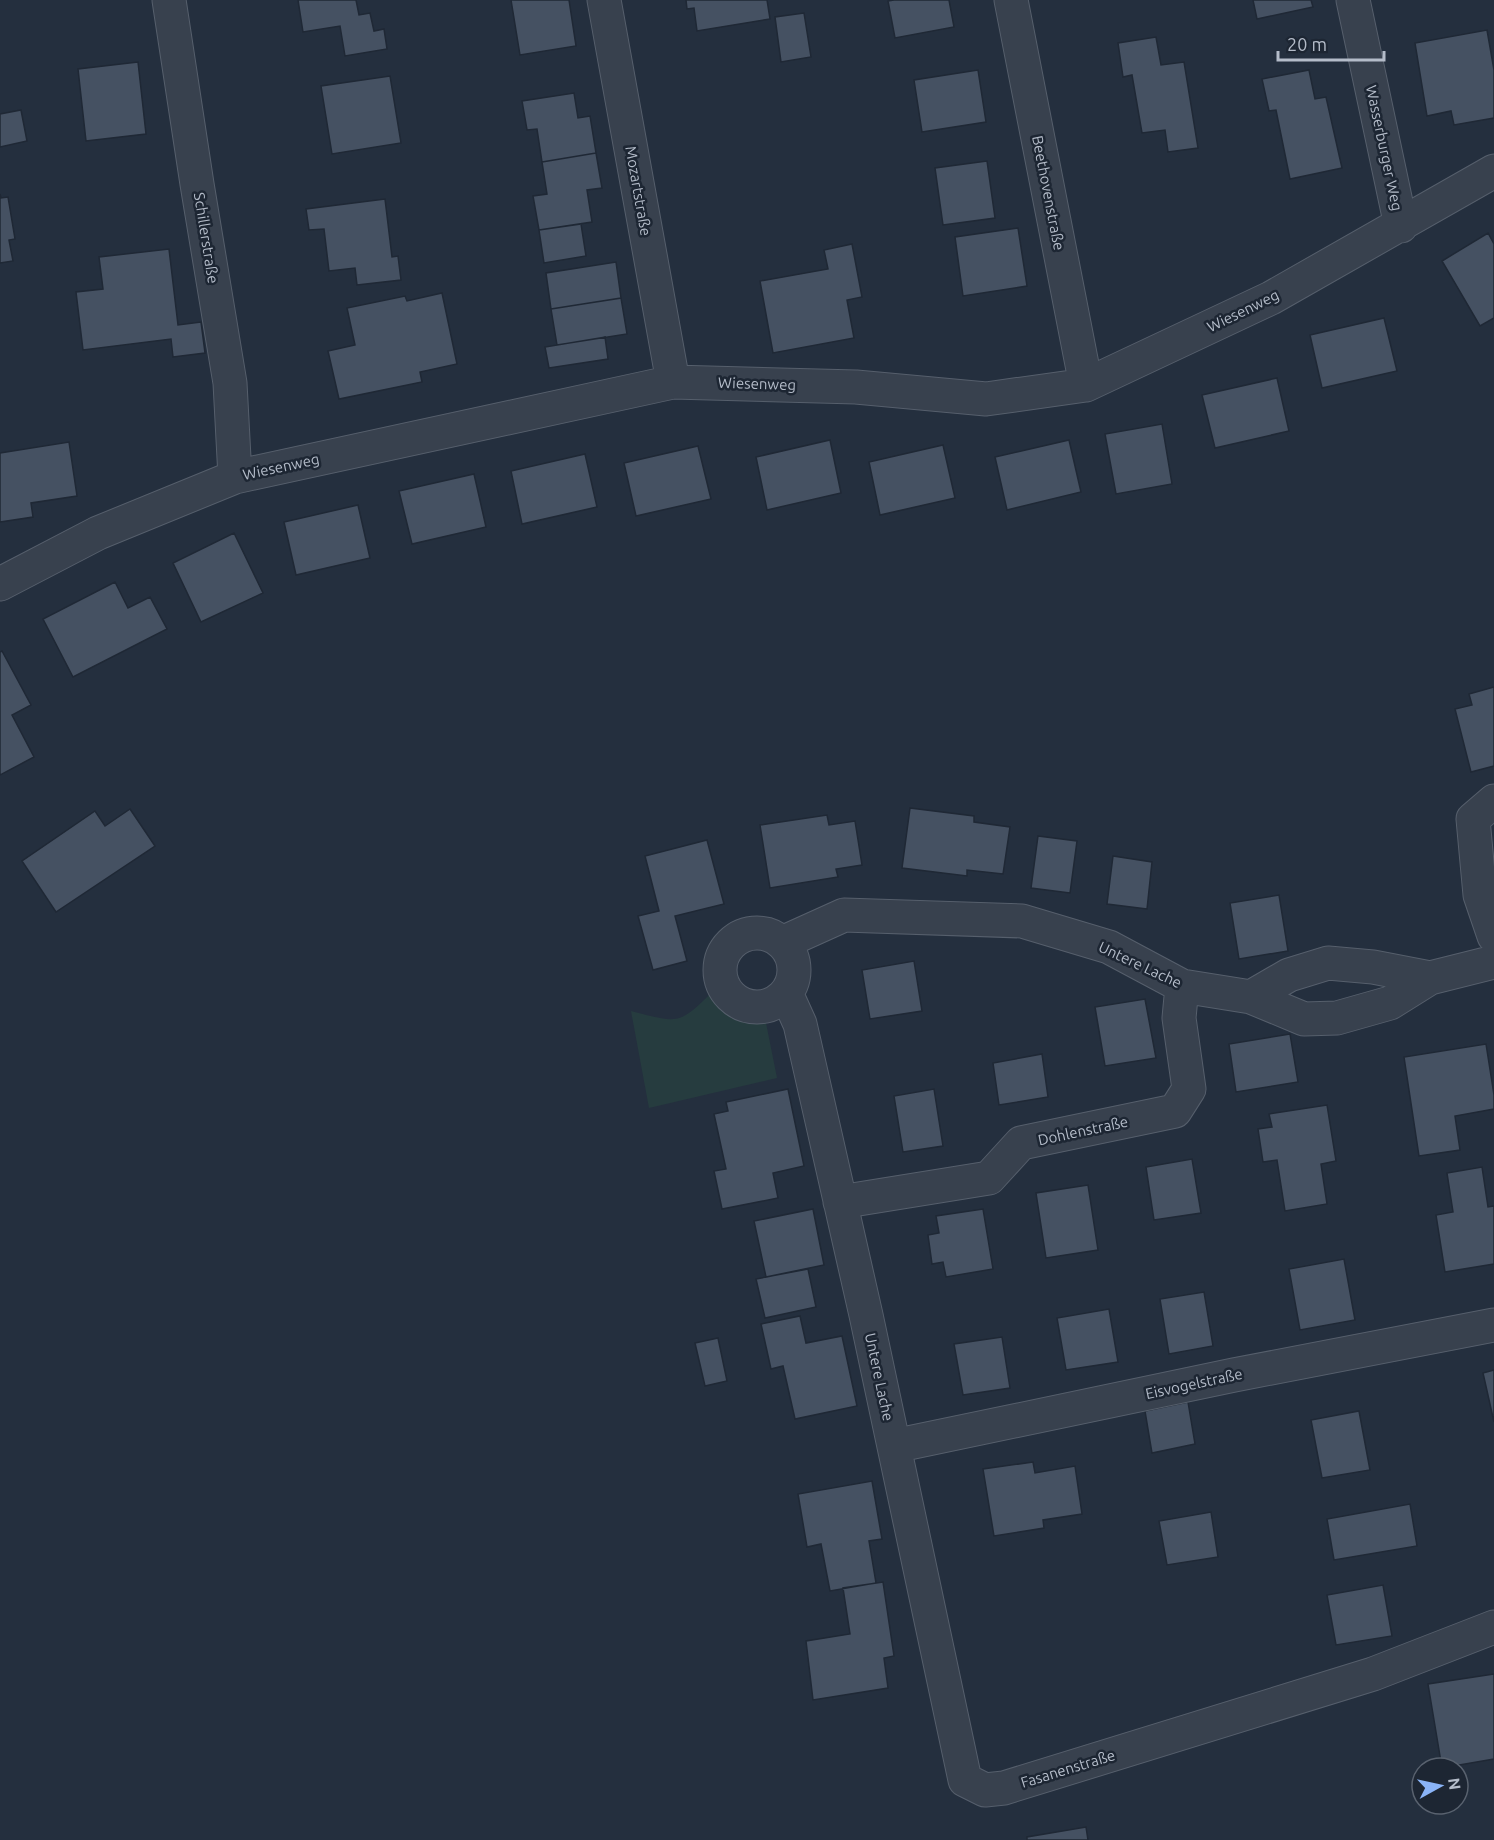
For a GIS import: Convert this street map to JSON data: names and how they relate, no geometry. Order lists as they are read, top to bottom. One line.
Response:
{"streets":{"street":["Wasserburger Weg","Mozartstraße","Beethovenstraße","Schillerstraße","Wiesenweg","Untere Lache","Dohlenstraße","Eisvogelstraße","Fasanenstraße"]},"crossings":[["Wasserburger Weg","Wiesenweg"],["Mozartstraße","Wiesenweg"],["Beethovenstraße","Wiesenweg"],["Schillerstraße","Wiesenweg"],["Untere Lache","Dohlenstraße"],["Untere Lache","Eisvogelstraße"],["Untere Lache","Fasanenstraße"],["Eisvogelstraße","Fasanenstraße"]],"scale_bar":"20 m","north":"right"}
